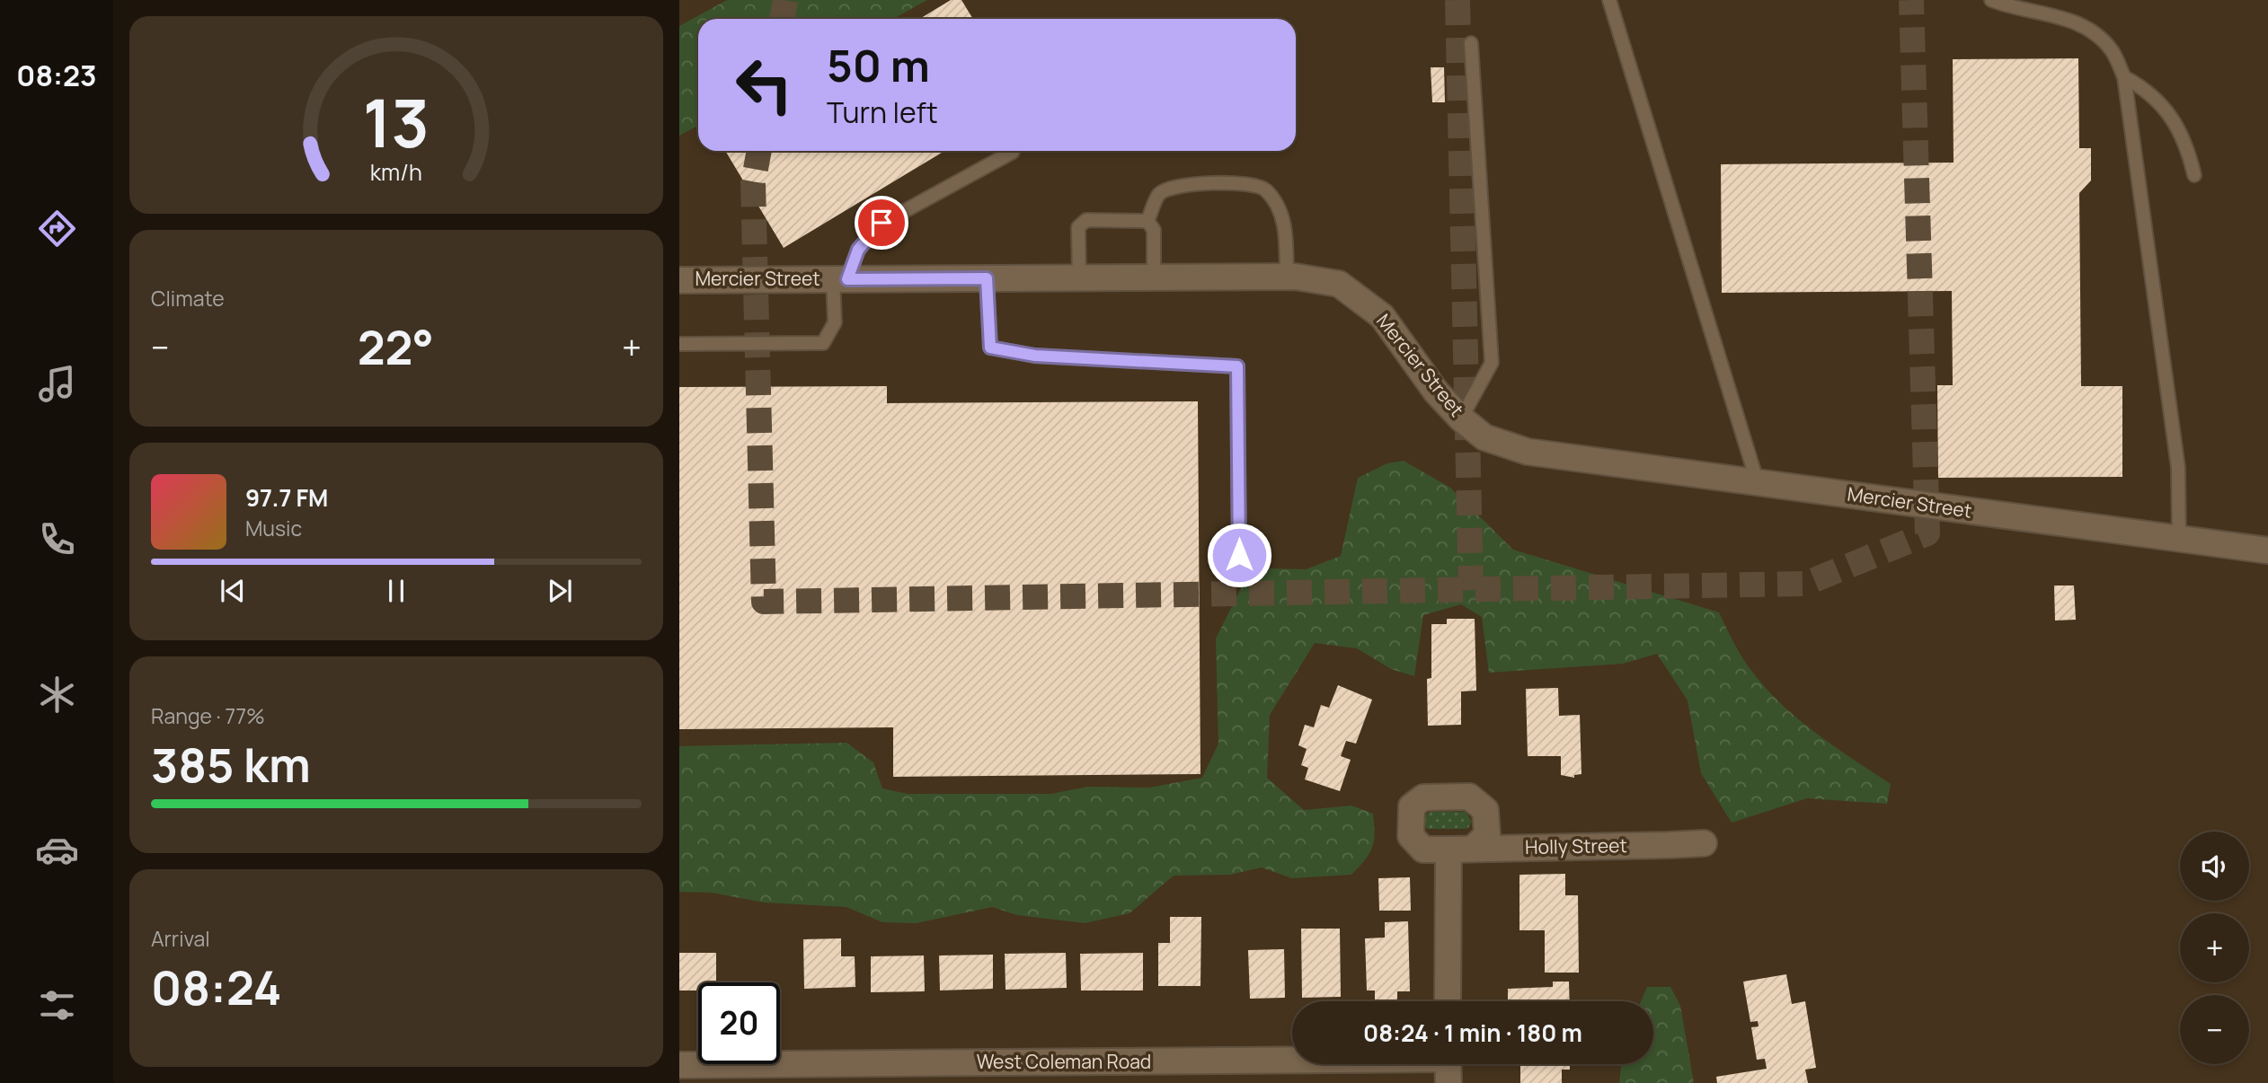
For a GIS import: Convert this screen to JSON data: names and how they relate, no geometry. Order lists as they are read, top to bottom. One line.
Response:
{"streets":{"street":["Mercier Street","Holly Street","West Coleman Road"]},"page":{"tabs":"08:23","turn":["50 m","Turn left"],"tile":["Climate",["Range · 77%","385 km"],["Arrival","08:24"]],"heat":["−","22°","+"],"song":["97.7 FM","Music"],"map_buttons":["+","−"],"limit":"20","trip":"08:24 · 1 min · 180 m","gauge":["13","km/h"]}}
